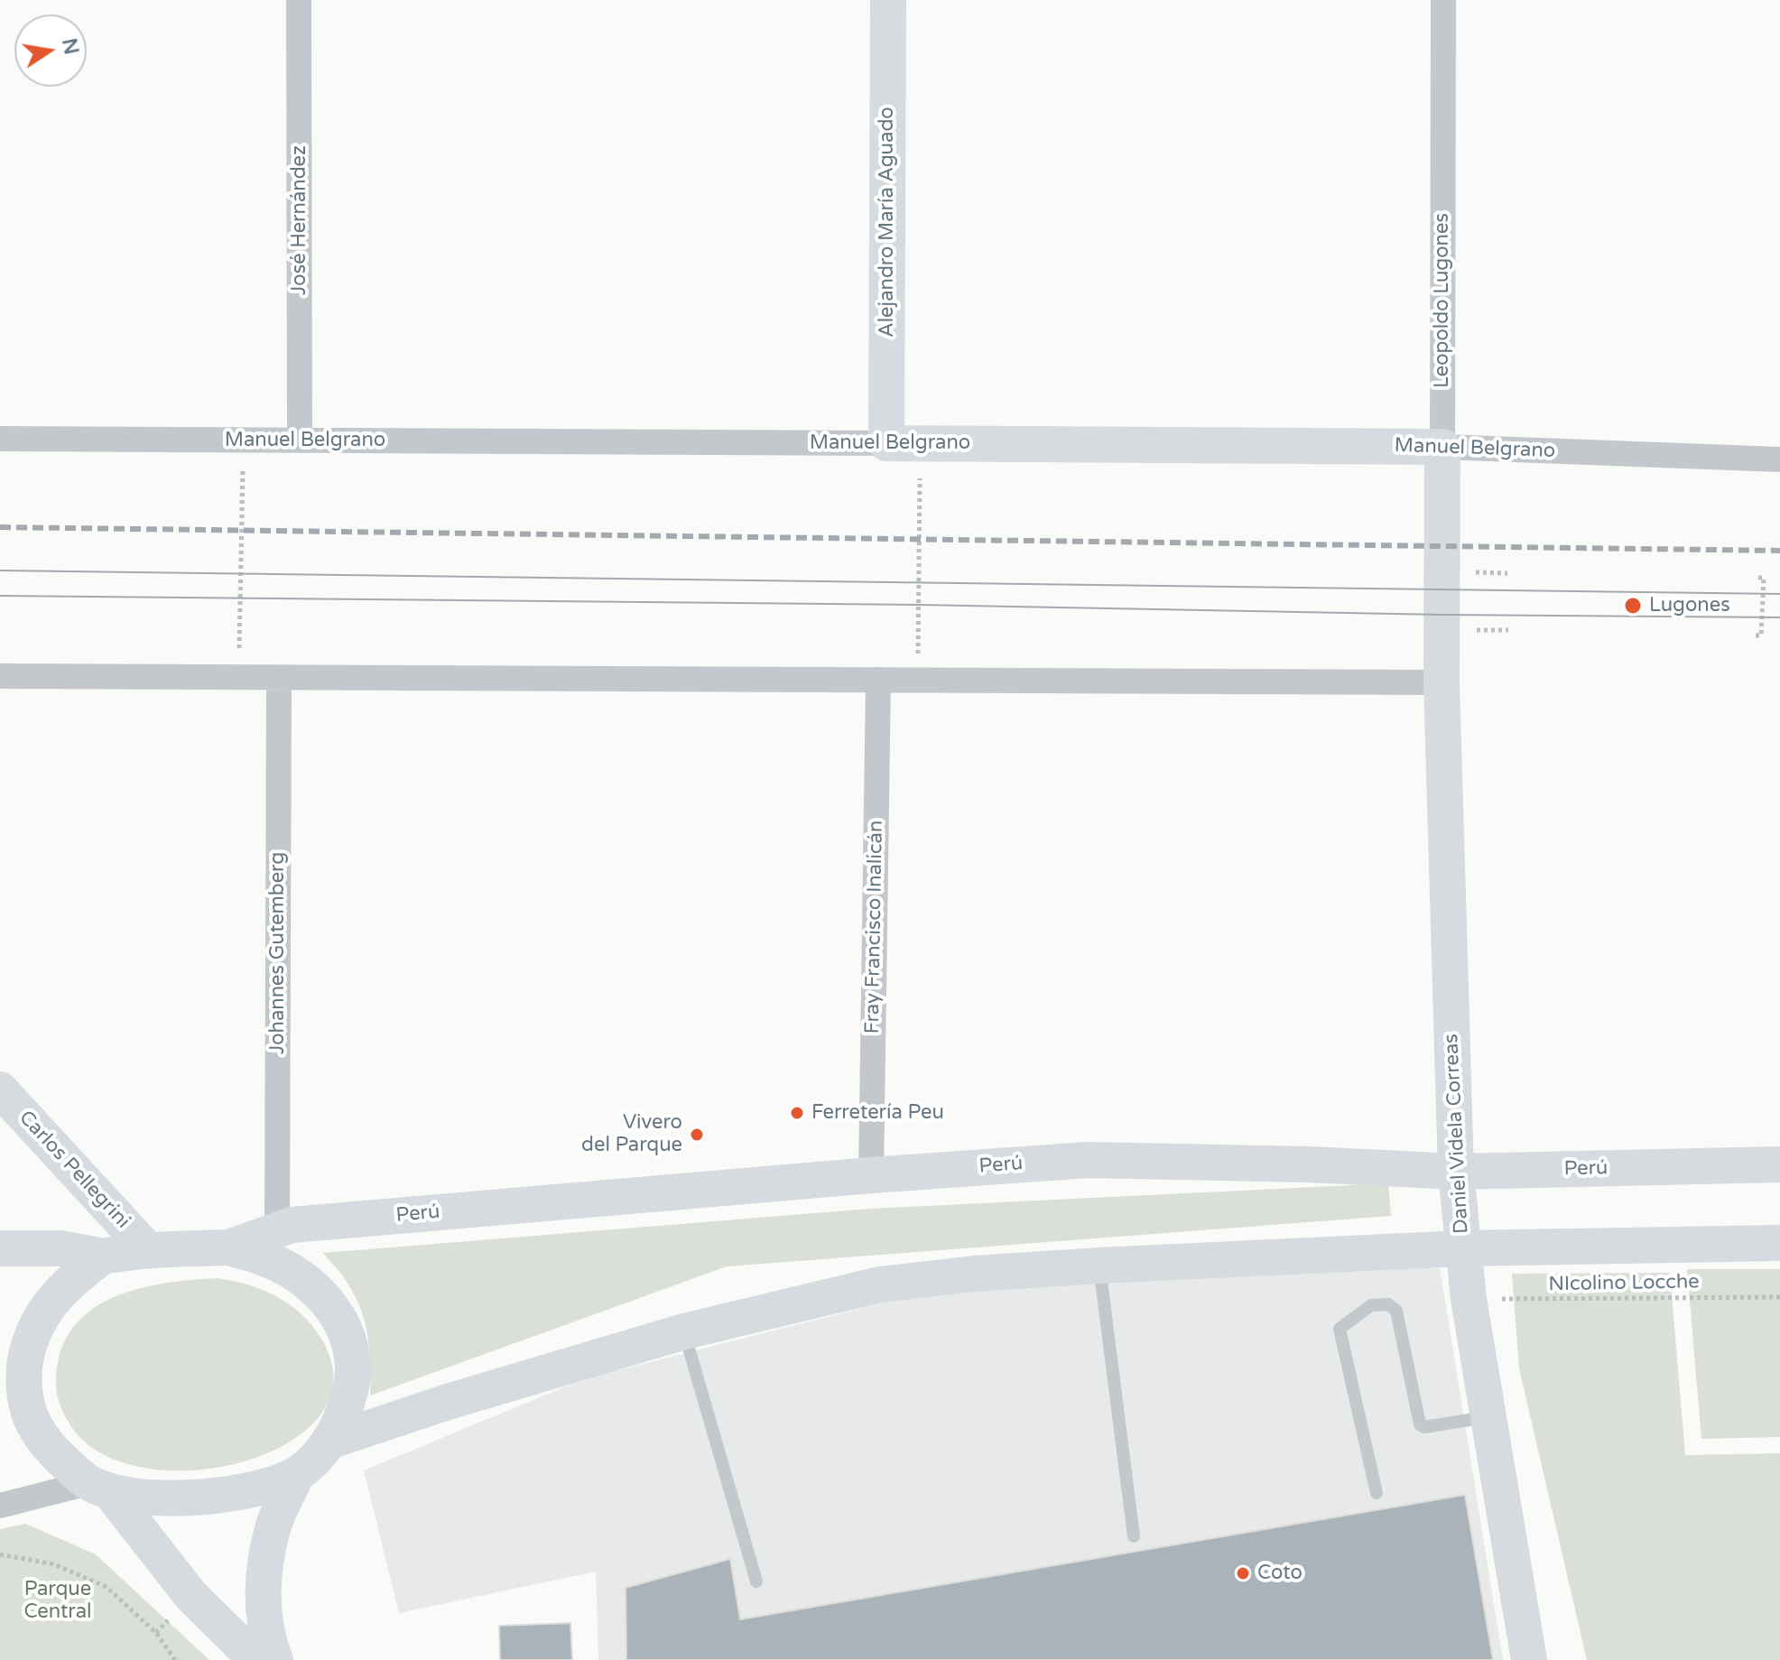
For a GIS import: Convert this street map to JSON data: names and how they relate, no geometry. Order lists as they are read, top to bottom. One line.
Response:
{"streets":{"main road":["Alejandro María Aguado","Leopoldo Lugones","Manuel Belgrano","Daniel Videla Correas","Perú","Carlos Pellegrini"],"street":["José Hernández","Fray Francisco Inalicán","Johannes Gutemberg"],"path":["NIcolino Locche"]},"crossings":[["José Hernández","Manuel Belgrano"],["Alejandro María Aguado","Manuel Belgrano"],["Leopoldo Lugones","Manuel Belgrano"],["Leopoldo Lugones","Daniel Videla Correas"],["Fray Francisco Inalicán","Perú"],["Johannes Gutemberg","Perú"],["Daniel Videla Correas","Perú"],["Daniel Videla Correas","NIcolino Locche"]],"parks":["Parque Central"],"places":["Lugones","Ferretería Peu","Vivero del Parque","Coto"],"north":"right"}
